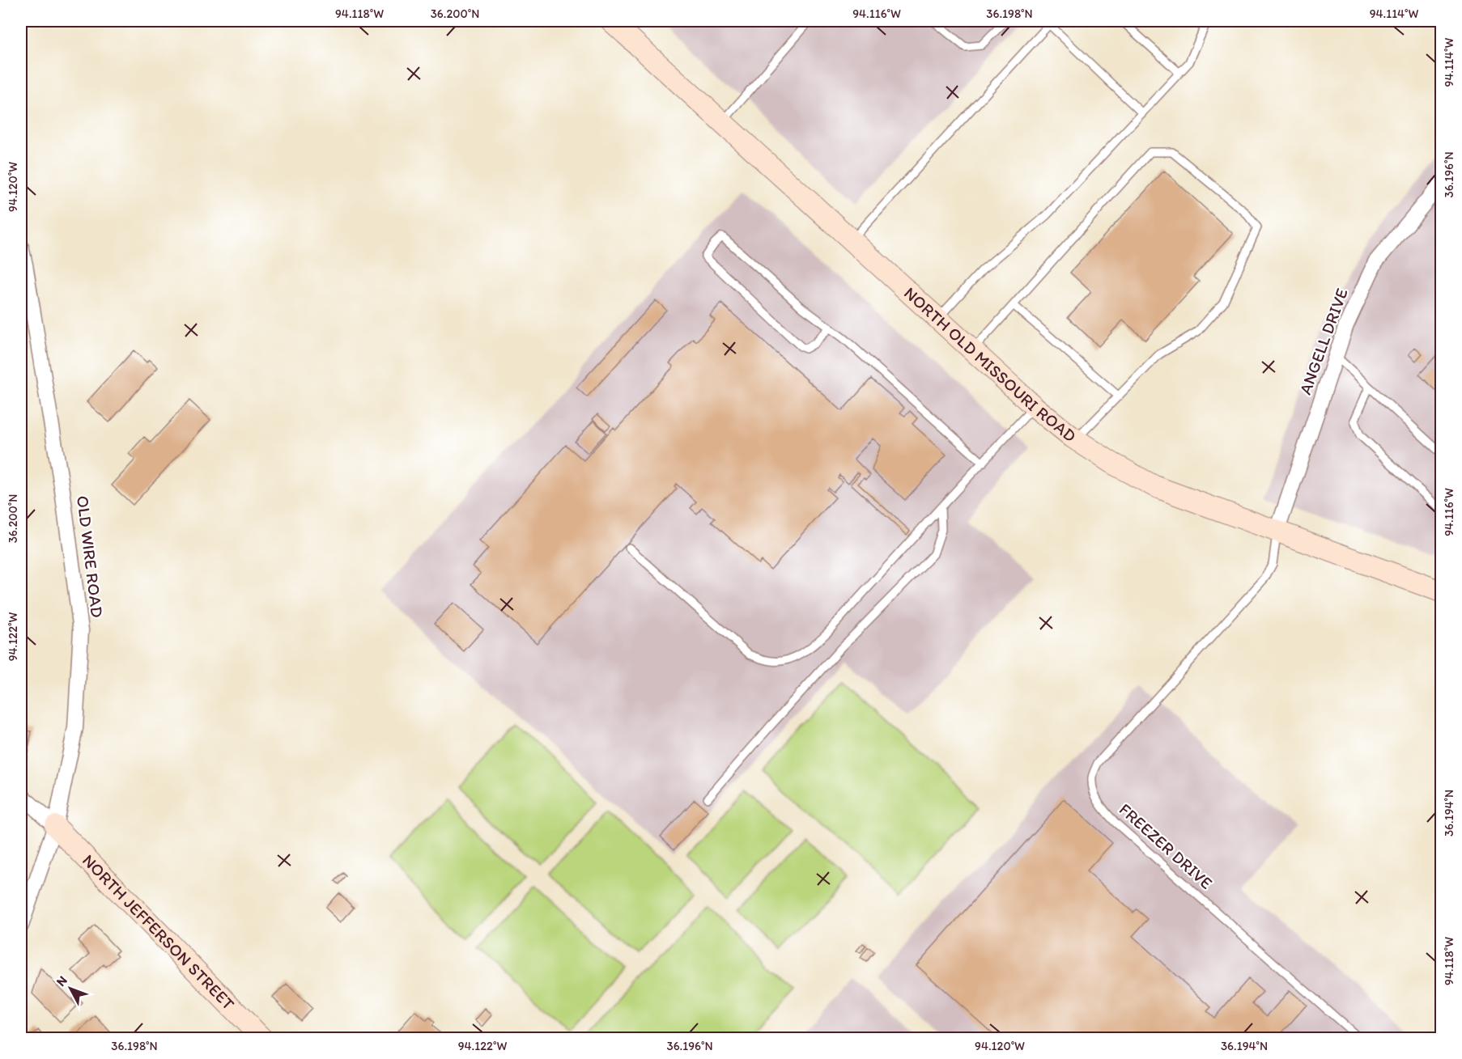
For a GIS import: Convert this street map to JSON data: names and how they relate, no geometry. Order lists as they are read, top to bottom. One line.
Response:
{"streets":{"main road":["NORTH OLD MISSOURI ROAD","NORTH JEFFERSON STREET"],"street":["ANGELL DRIVE","OLD WIRE ROAD"],"lane":["FREEZER DRIVE"]},"crossings":[["ANGELL DRIVE","NORTH OLD MISSOURI ROAD"],["ANGELL DRIVE","FREEZER DRIVE"],["NORTH OLD MISSOURI ROAD","FREEZER DRIVE"],["OLD WIRE ROAD","NORTH JEFFERSON STREET"]],"north":"top left","coordinates":["94.118°W","36.200°N","94.116°W","36.198°N","94.114°W","36.196°N","94.120°W","94.122°W","36.194°N"]}
